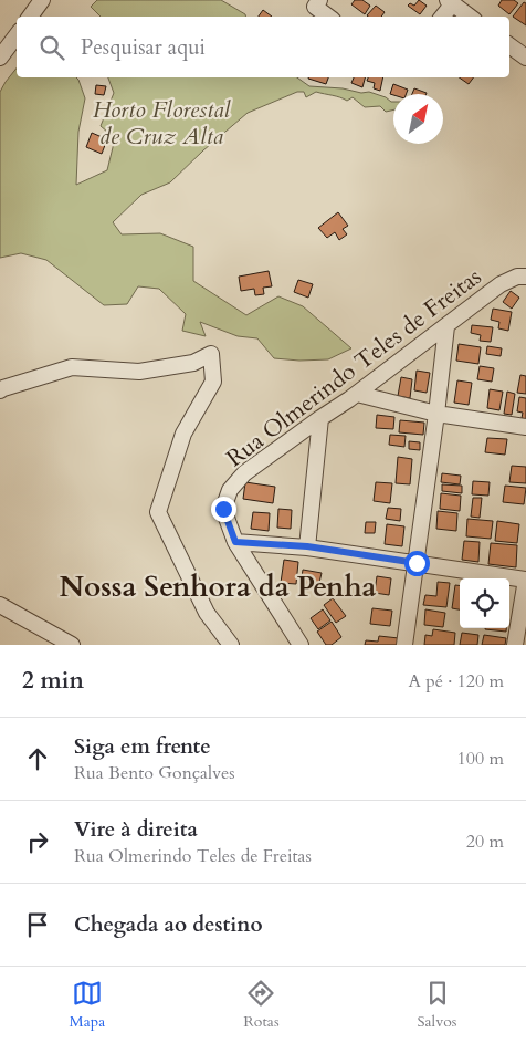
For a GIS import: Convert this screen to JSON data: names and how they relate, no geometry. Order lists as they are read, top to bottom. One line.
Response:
{"streets":{"street":["Rua Olmerindo Teles de Freitas"]},"districts":["Nossa Senhora da Penha"],"parks":["Horto Florestal de Cruz Alta"],"north":"top right","page":{"search":"Pesquisar aqui","heading":["2 min","A pé · 120 m"],"list":[["Siga em frente","Rua Bento Gonçalves","100 m"],["Vire à direita","Rua Olmerindo Teles de Freitas","20 m"],"Chegada ao destino"],"nav":["Mapa","Rotas","Salvos"]}}
